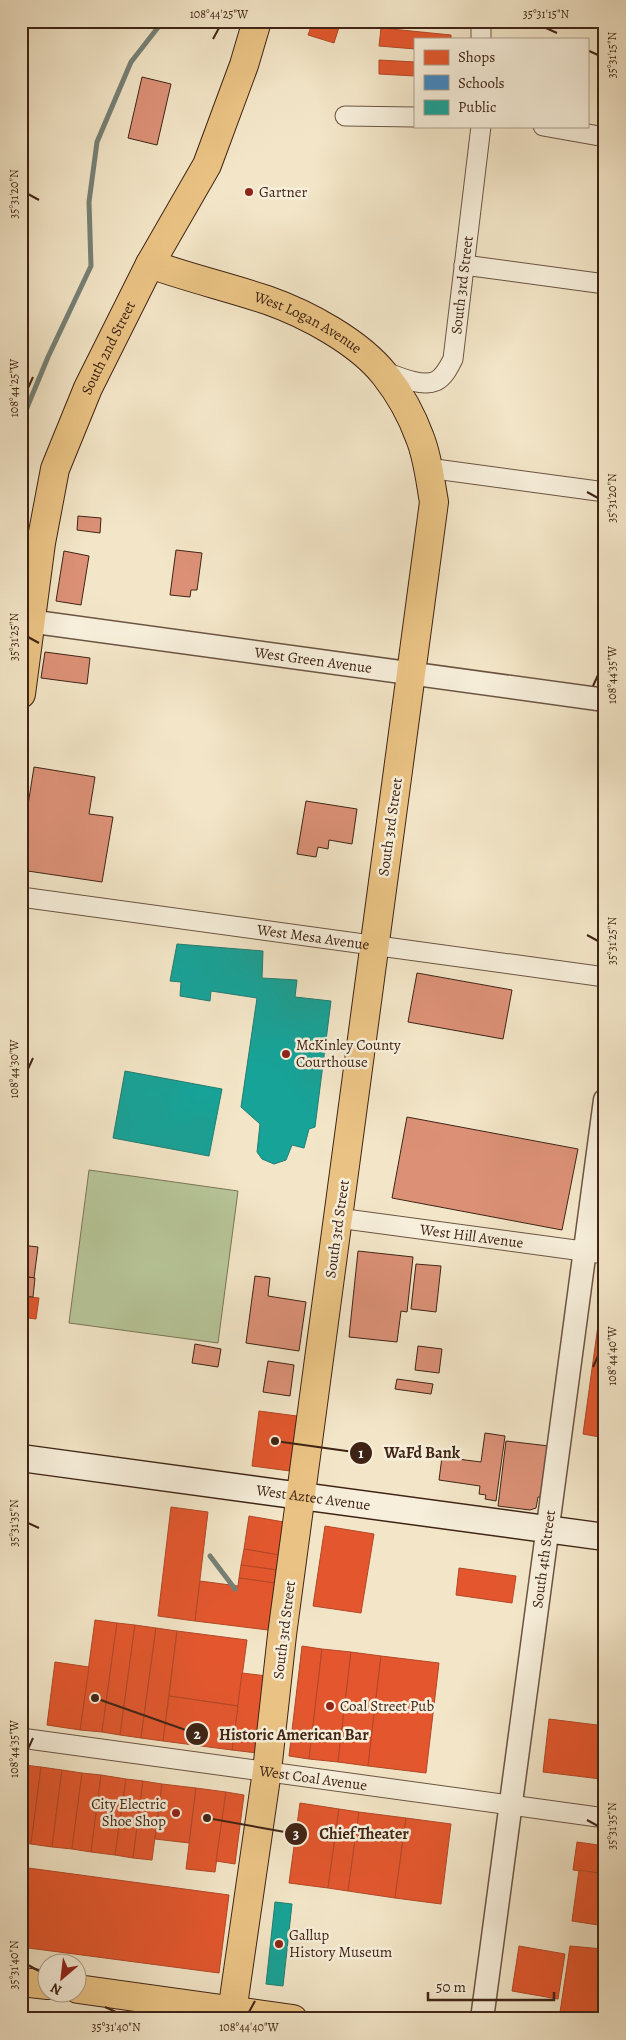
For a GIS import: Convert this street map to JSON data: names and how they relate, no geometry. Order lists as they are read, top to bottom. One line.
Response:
{"streets":{"main road":["South 3rd Street","West Logan Avenue","South 2nd Street","West Aztec Avenue"],"street":["West Green Avenue","West Mesa Avenue","West Hill Avenue","South 4th Street","West Coal Avenue"]},"crossings":[["South 3rd Street","West Logan Avenue"],["South 3rd Street","West Green Avenue"],["South 3rd Street","West Mesa Avenue"],["South 3rd Street","West Hill Avenue"],["South 3rd Street","West Aztec Avenue"],["South 3rd Street","West Coal Avenue"],["West Logan Avenue","South 2nd Street"],["South 2nd Street","West Green Avenue"],["West Hill Avenue","South 4th Street"],["West Aztec Avenue","South 4th Street"],["South 4th Street","West Coal Avenue"]],"places":["Gartner","McKinley County Courthouse","WaFd Bank","Historic American Bar","Coal Street Pub","City Electric Shoe Shop","Chief Theater","Gallup History Museum"],"legend":["Shops","Schools","Public"],"scale_bar":"50 m","north":"bottom left","coordinates":["108°44'25\"W","35°31'15\"N","35°31'20\"N","35°31'25\"N","108°44'35\"W","108°44'30\"W","108°44'40\"W","35°31'35\"N","35°31'40\"N"]}
